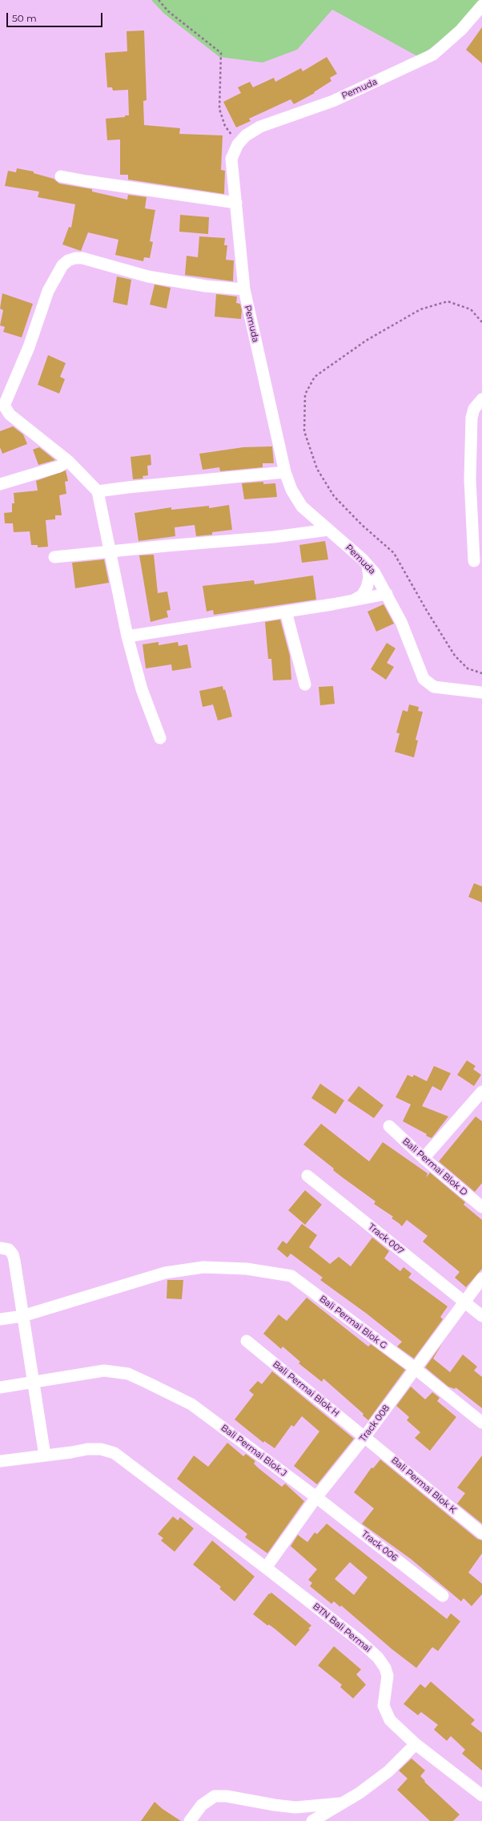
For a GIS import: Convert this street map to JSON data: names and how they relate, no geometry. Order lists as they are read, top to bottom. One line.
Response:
{"streets":{"street":["Pemuda","Bali Permai Blok D","Track 007","Bali Permai Blok G","Bali Permai Blok H","Track 008","Bali Permai Blok J","Bali Permai Blok K","Track 006","BTN Bali Permai"]},"crossings":[["Track 007","Track 008"],["Bali Permai Blok G","Track 008"],["Bali Permai Blok H","Track 008"],["Bali Permai Blok H","Bali Permai Blok K"],["Track 008","Bali Permai Blok J"],["Track 008","Bali Permai Blok K"],["Track 008","Track 006"],["Track 008","BTN Bali Permai"],["Bali Permai Blok J","Track 006"]],"scale_bar":"50 m"}
